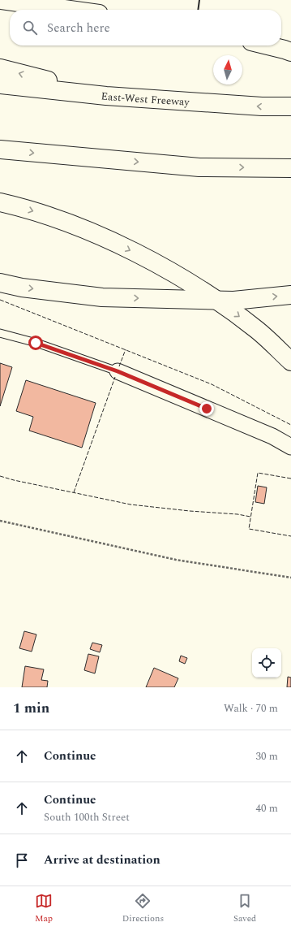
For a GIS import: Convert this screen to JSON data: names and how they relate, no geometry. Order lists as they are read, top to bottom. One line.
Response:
{"streets":{"highway":["East-West Freeway"]},"north":"top","page":{"search":"Search here","heading":["1 min","Walk · 70 m"],"list":[["Continue","30 m"],["Continue","South 100th Street","40 m"],"Arrive at destination"],"nav":["Map","Directions","Saved"]}}
